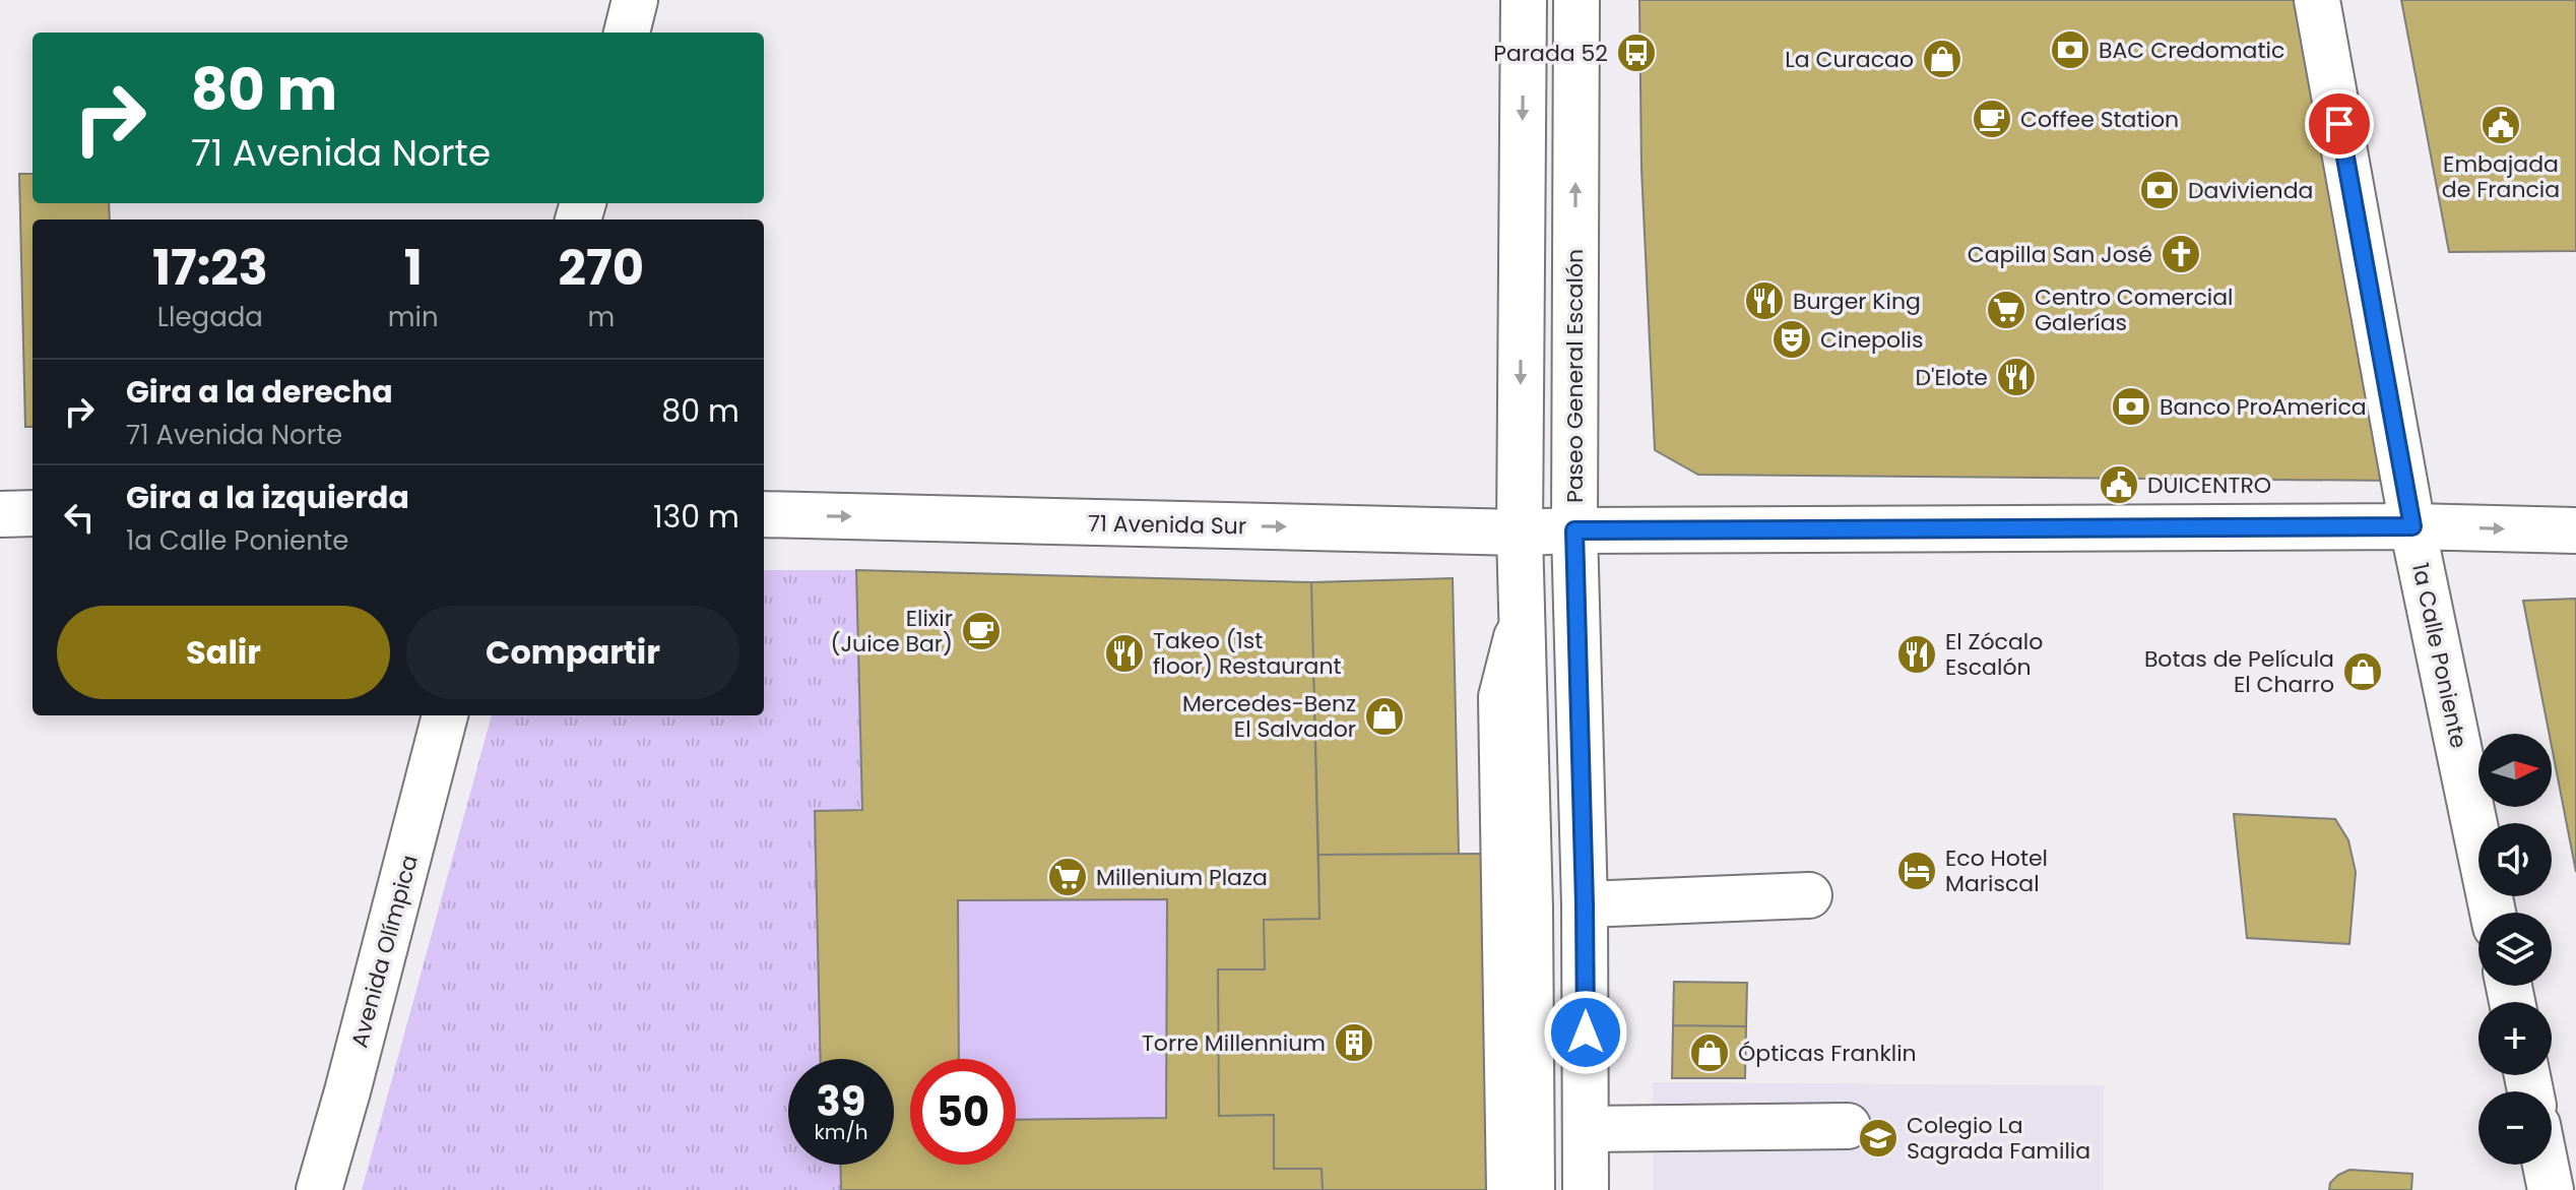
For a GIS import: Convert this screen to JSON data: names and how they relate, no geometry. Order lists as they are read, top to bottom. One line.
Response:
{"streets":{"street":["Paseo General Escalón","71 Avenida Sur","1a Calle Poniente","Avenida Olímpica"]},"crossings":[["Paseo General Escalón","71 Avenida Sur"],["71 Avenida Sur","1a Calle Poniente"]],"one_way":["71 Avenida Sur"],"places":{"bank":["BAC Credomatic","Davivienda","Banco ProAmerica"],"bus stop":["Parada 52"],"shop":["La Curacao","Botas de Película El Charro","Mercedes-Benz El Salvador","Ópticas Franklin"],"cafe":["Coffee Station","Elixir (Juice Bar)"],"public building":["Embajada de Francia","DUICENTRO"],"church":["Capilla San José"],"restaurant":["Burger King","D'Elote","Takeo (1st floor) Restaurant","El Zócalo Escalón"],"supermarket":["Centro Comercial Galerías","Millenium Plaza"],"theatre":["Cinepolis"],"hotel":["Eco Hotel Mariscal"],"building":["Torre Millennium"],"school or university":["Colegio La Sagrada Familia"]},"north":"right","page":{"turn":["80 m","71 Avenida Norte"],"eta":["17:23","Llegada","1","min","270","m"],"list":[{"name":"Gira a la derecha","note":"71 Avenida Norte","value":"80 m"},{"name":"Gira a la izquierda","note":"1a Calle Poniente","value":"130 m"}],"buttons":["Salir","Compartir"],"map_buttons":["+","−"],"speed":"39 km/h","limit":"50"}}
